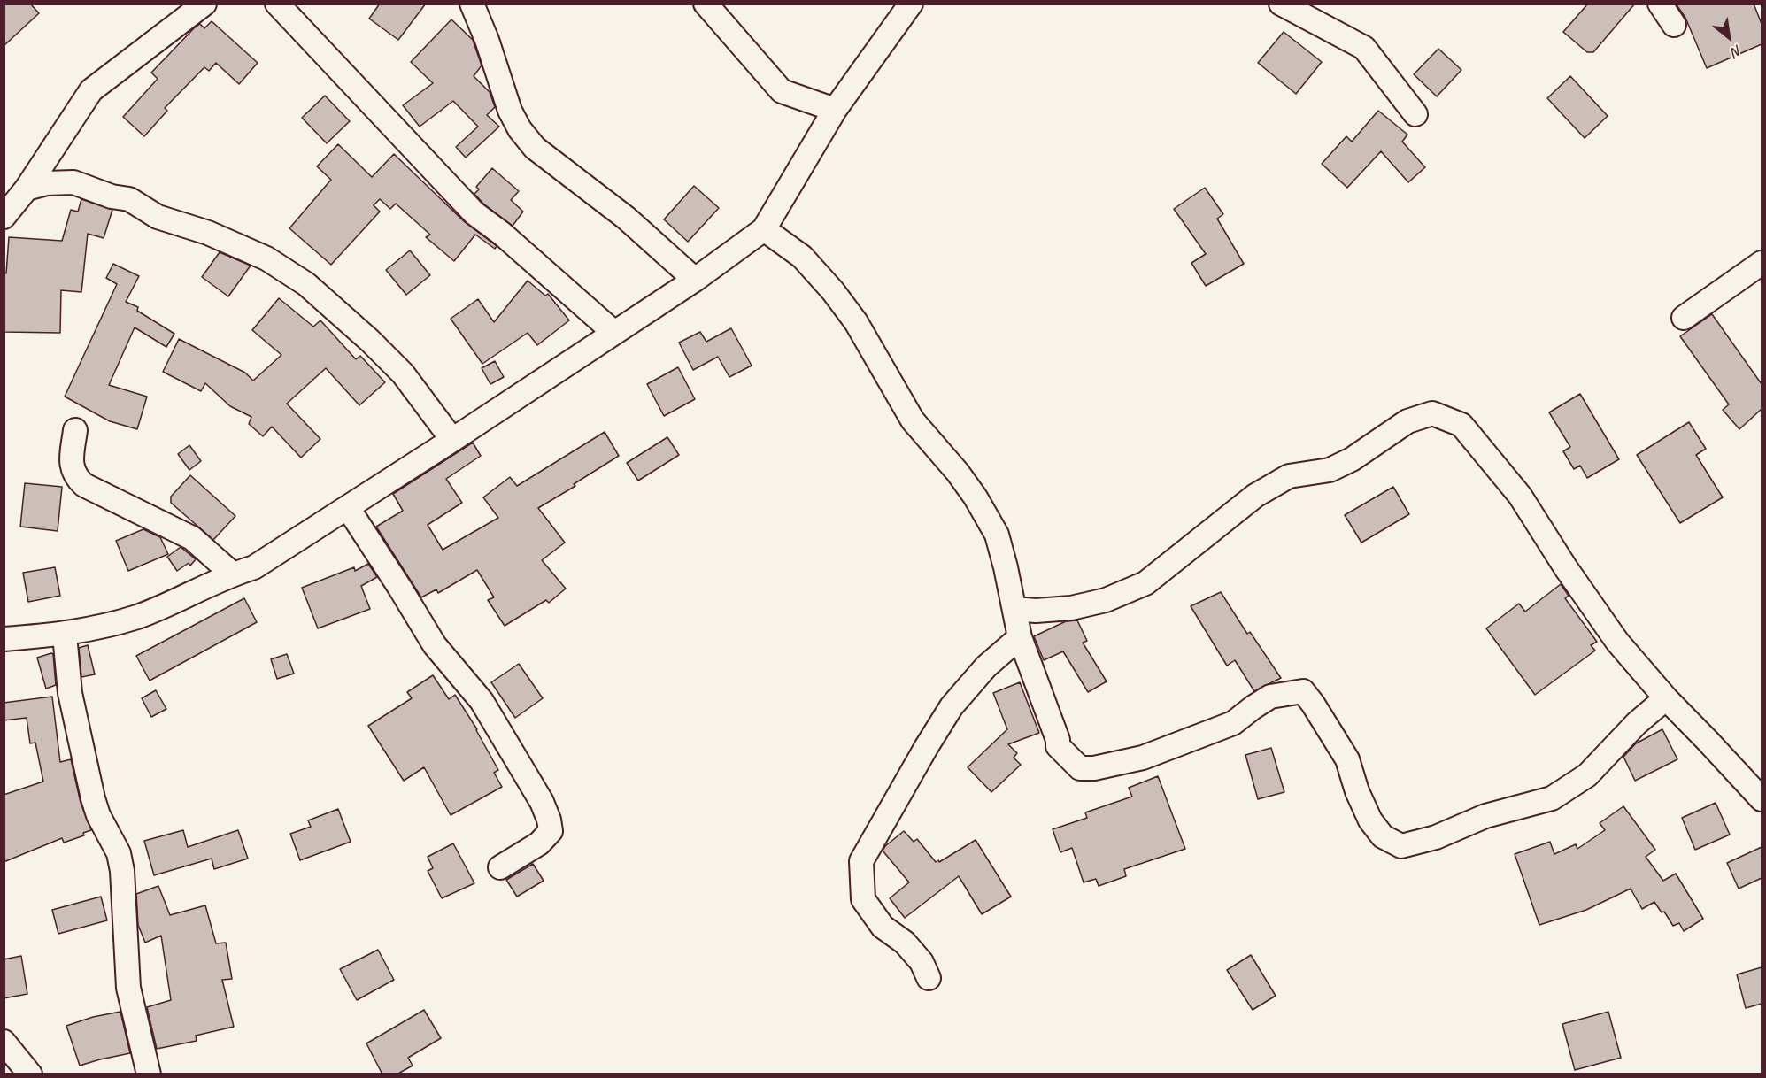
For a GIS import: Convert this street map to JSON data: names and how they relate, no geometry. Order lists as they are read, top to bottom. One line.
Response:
{"north":"bottom right"}
